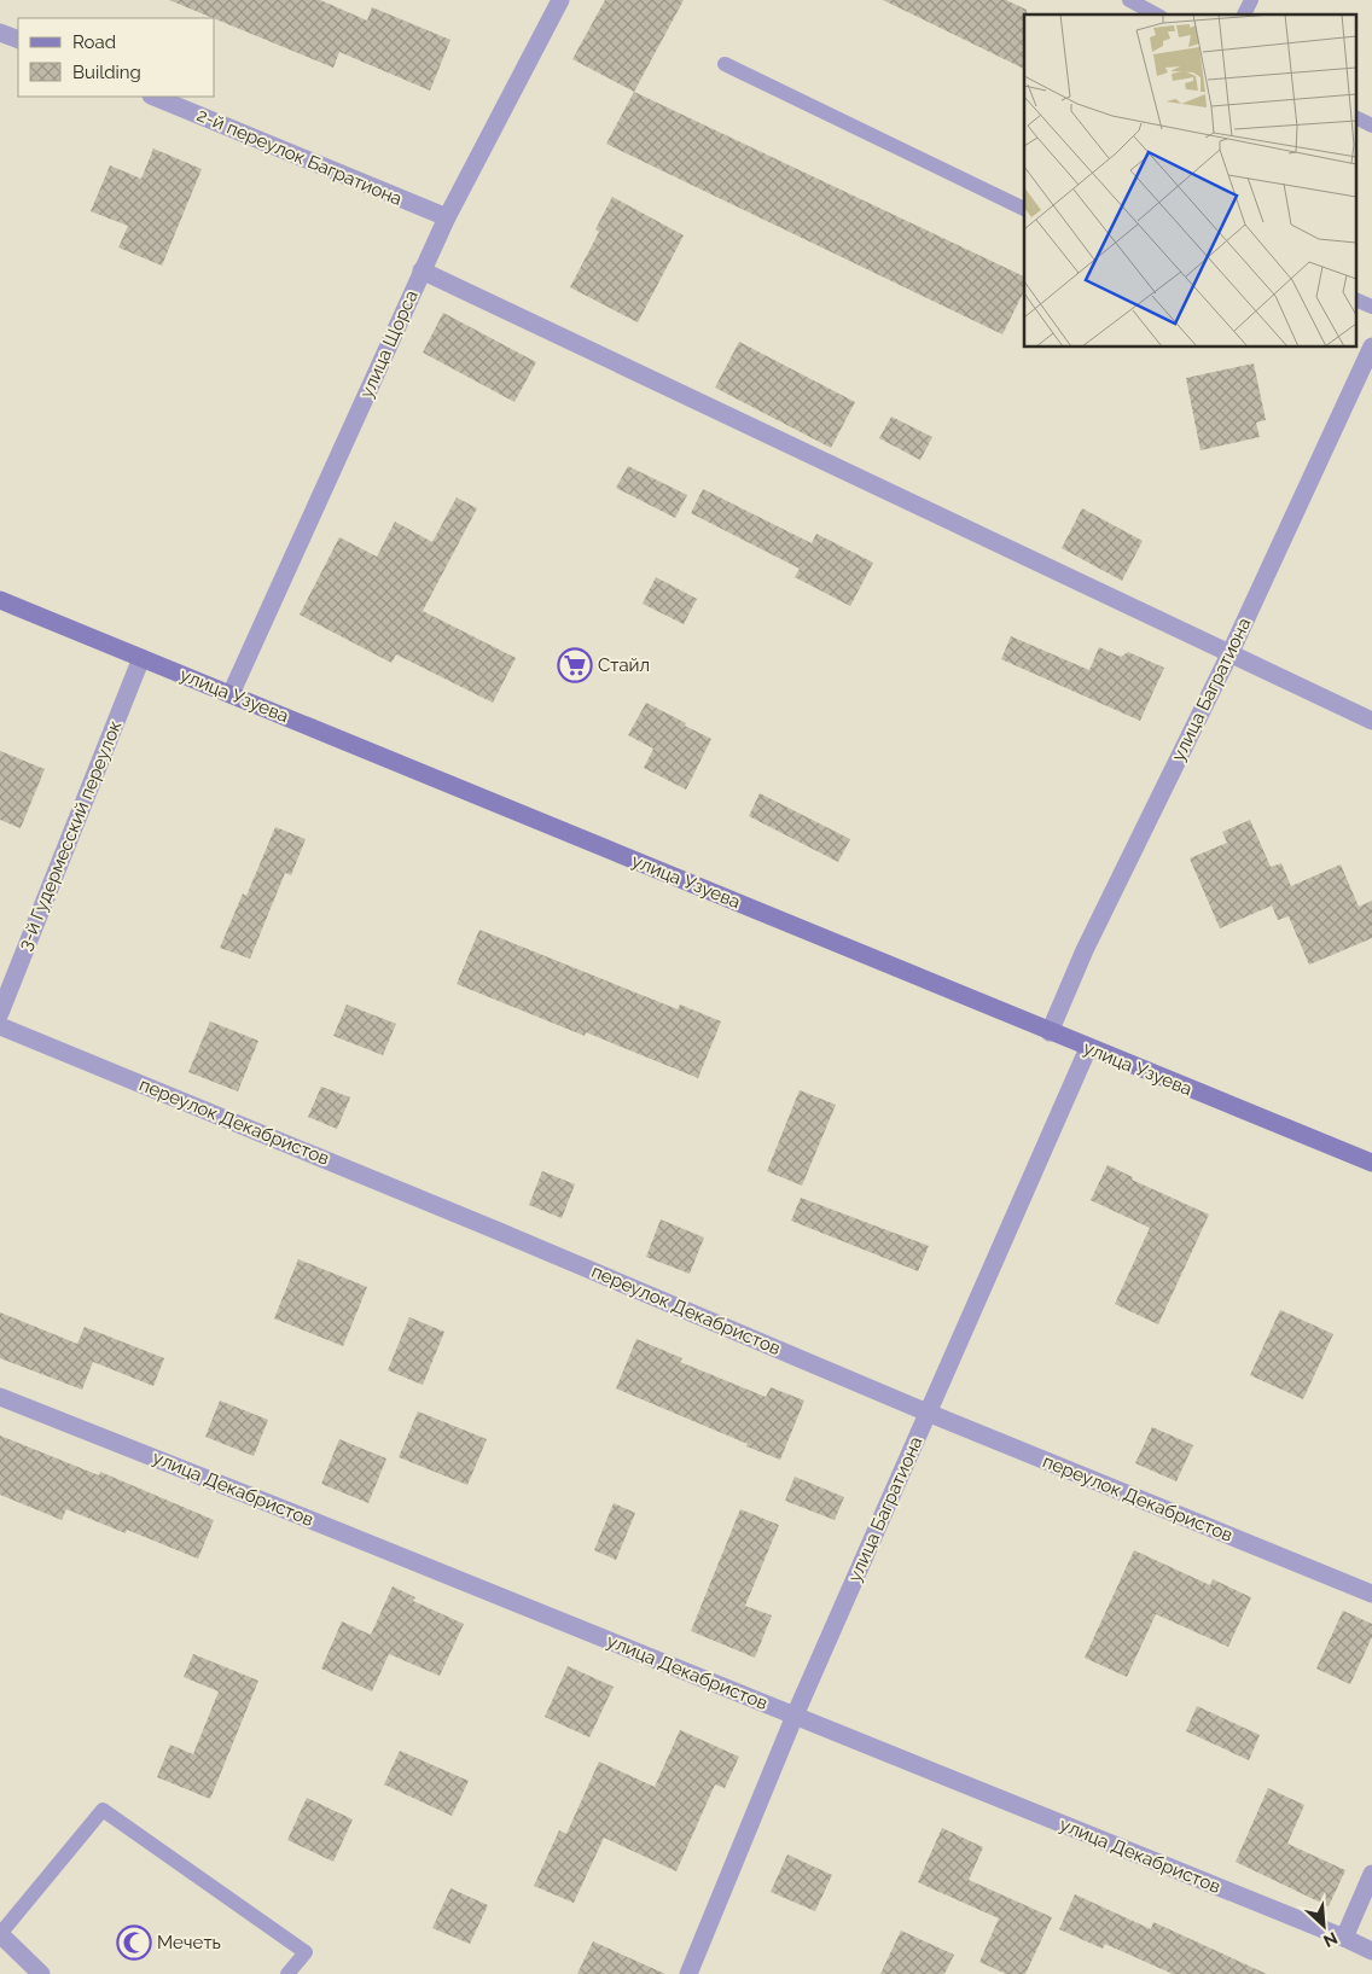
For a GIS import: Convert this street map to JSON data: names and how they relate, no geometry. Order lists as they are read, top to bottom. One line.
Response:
{"streets":{"main road":["улица Узуева"],"street":["2-й переулок Багратиона","улица Щорса","улица Багратиона","3-й Гудермесский переулок","переулок Декабристов","улица Декабристов"]},"crossings":[["2-й переулок Багратиона","улица Щорса"],["улица Щорса","улица Узуева"],["улица Багратиона","улица Узуева"],["улица Багратиона","переулок Декабристов"],["улица Багратиона","улица Декабристов"],["улица Узуева","3-й Гудермесский переулок"]],"places":{"supermarket":["Стайл"],"mosque":["Мечеть"]},"legend":["Road","Building"],"north":"bottom right"}
